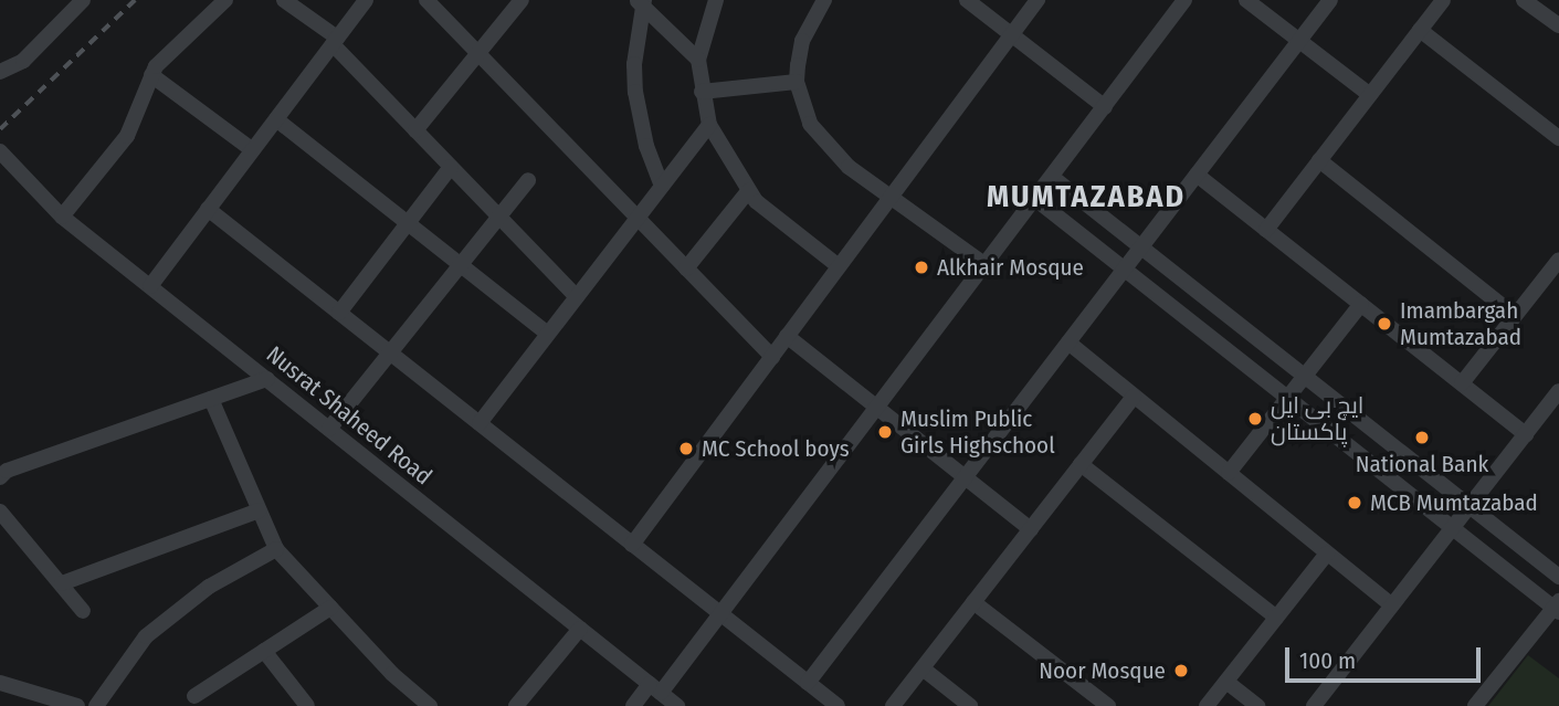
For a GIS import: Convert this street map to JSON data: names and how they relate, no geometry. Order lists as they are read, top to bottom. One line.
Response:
{"streets":{"street":["Nusrat Shaheed Road"]},"districts":["MUMTAZABAD"],"places":["Alkhair Mosque","Imambargah Mumtazabad","ایچ بی ایل پاکستان","Muslim Public Girls Highschool","National Bank","MC School boys","MCB Mumtazabad","Noor Mosque"],"scale_bar":"100 m"}
